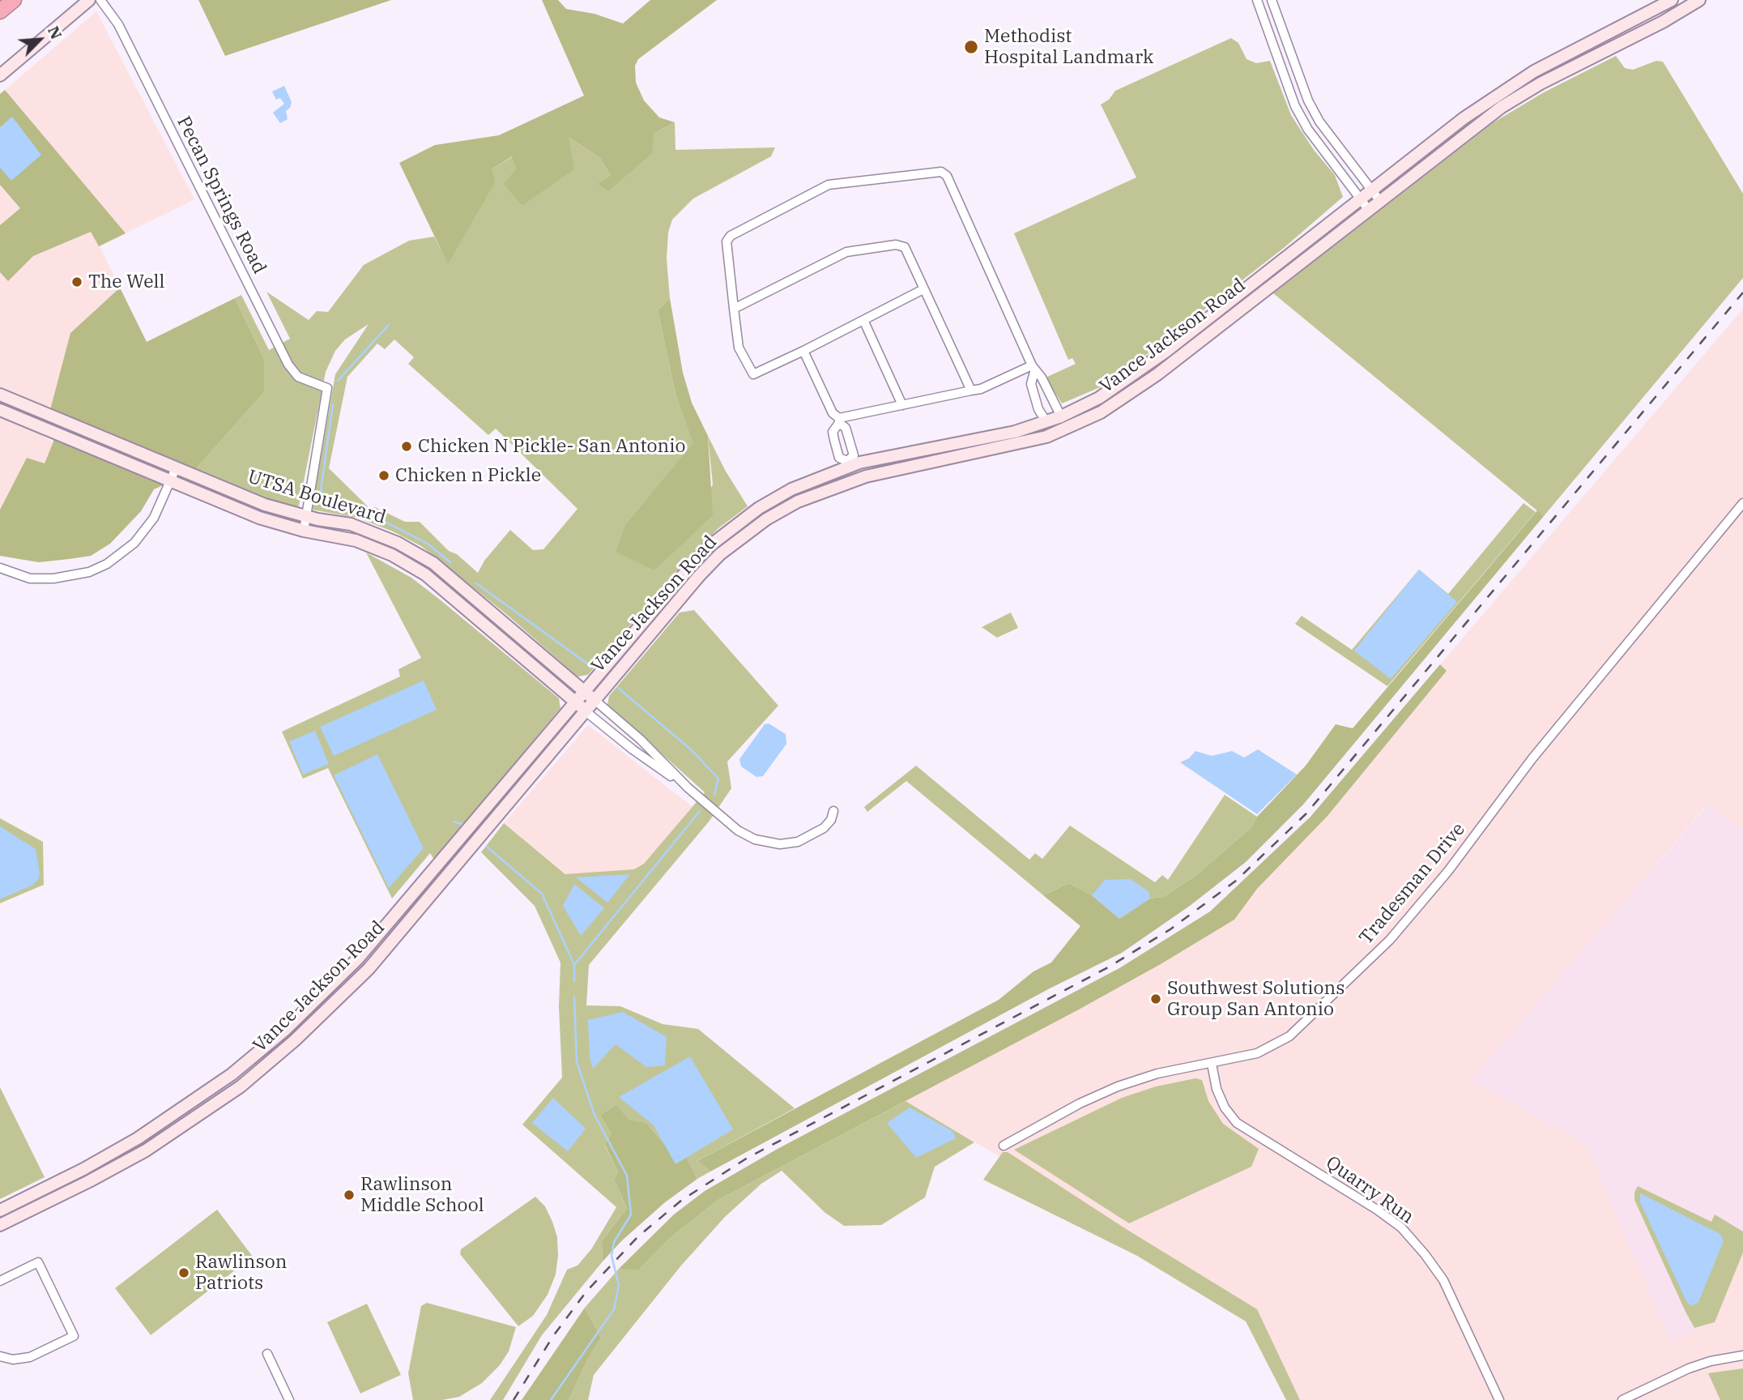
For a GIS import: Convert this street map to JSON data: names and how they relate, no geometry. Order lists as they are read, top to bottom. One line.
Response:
{"streets":{"main road":["Vance Jackson Road","UTSA Boulevard"],"street":["Pecan Springs Road","Tradesman Drive","Quarry Run"]},"crossings":[["Pecan Springs Road","UTSA Boulevard"],["Vance Jackson Road","UTSA Boulevard"],["Tradesman Drive","Quarry Run"]],"places":["Methodist Hospital Landmark","The Well","Chicken N Pickle- San Antonio","Chicken n Pickle","Southwest Solutions Group San Antonio","Rawlinson Middle School","Rawlinson Patriots"],"north":"top right"}
